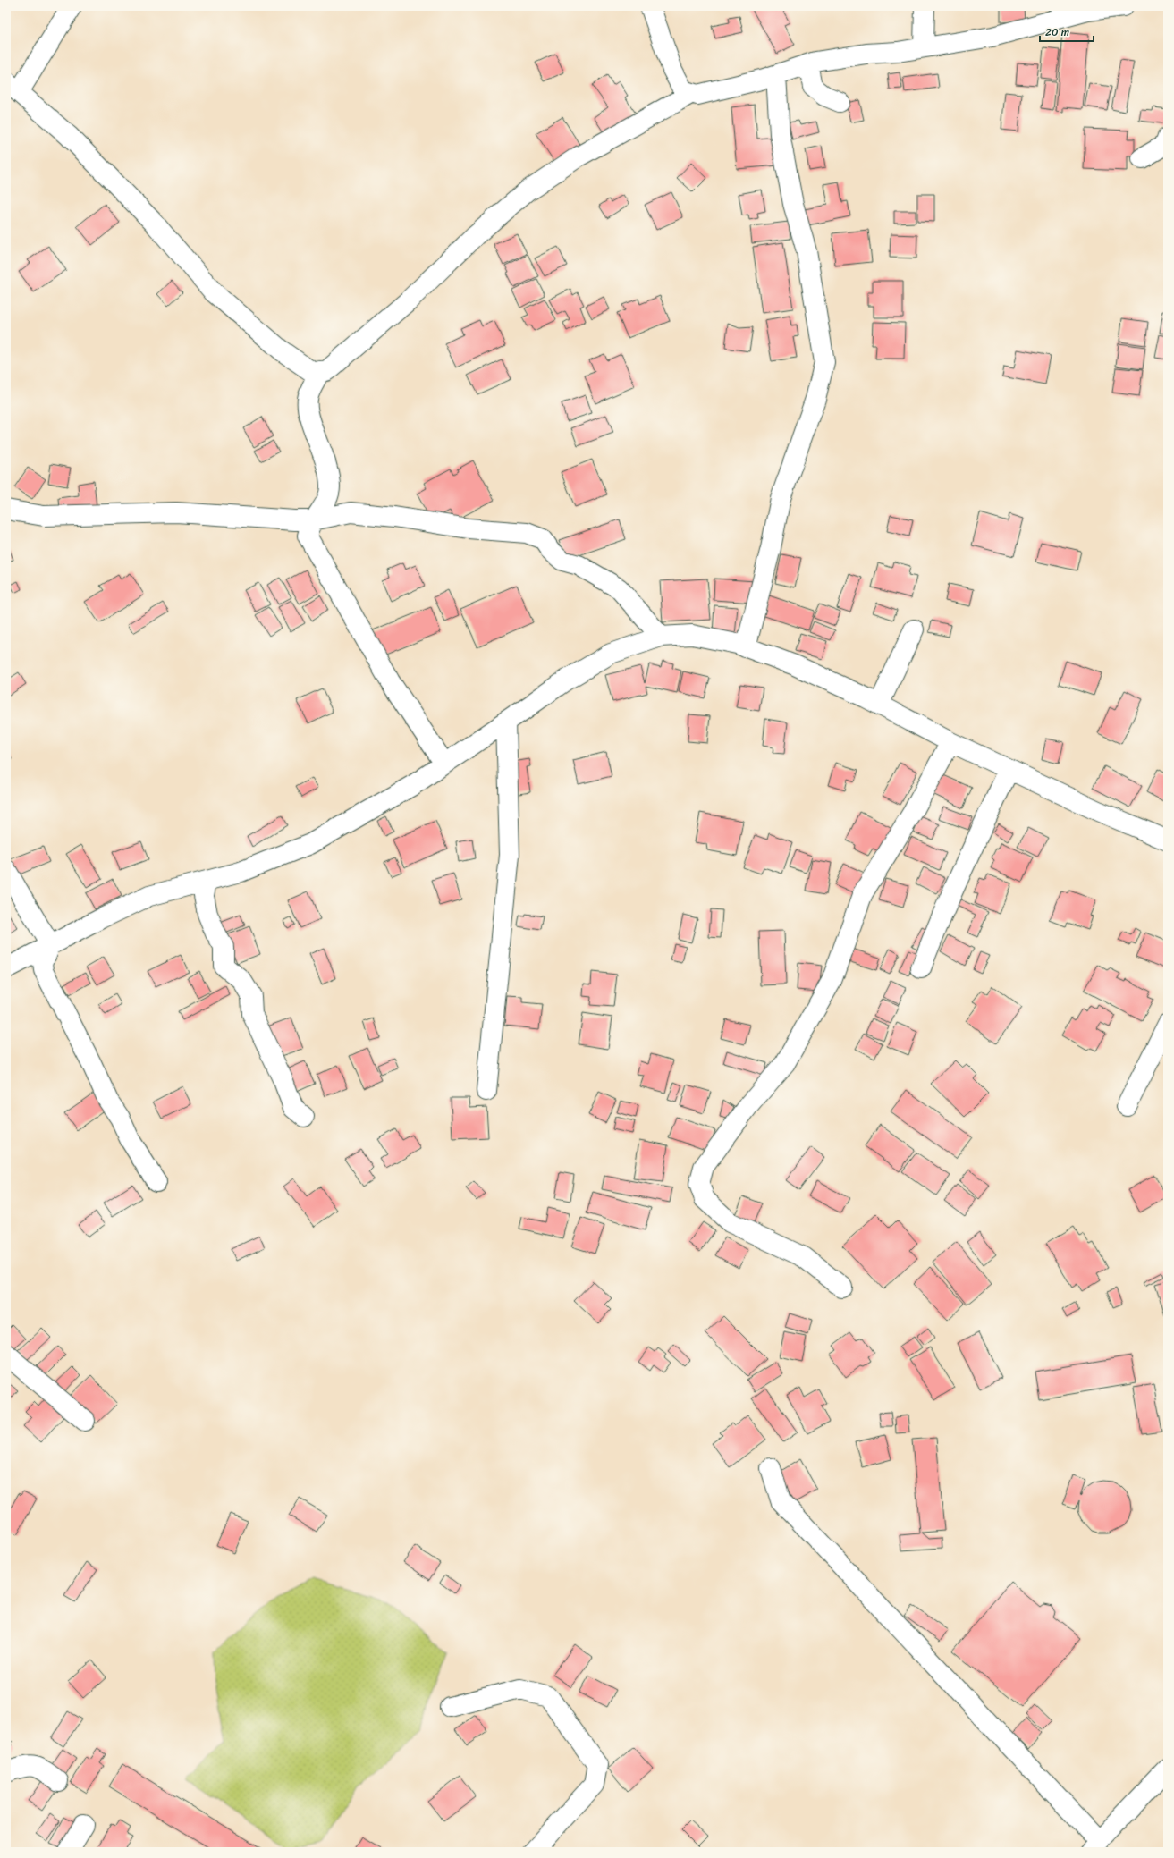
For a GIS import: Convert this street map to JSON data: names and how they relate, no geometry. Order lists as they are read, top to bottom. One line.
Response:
{"scale_bar":"20 m"}
